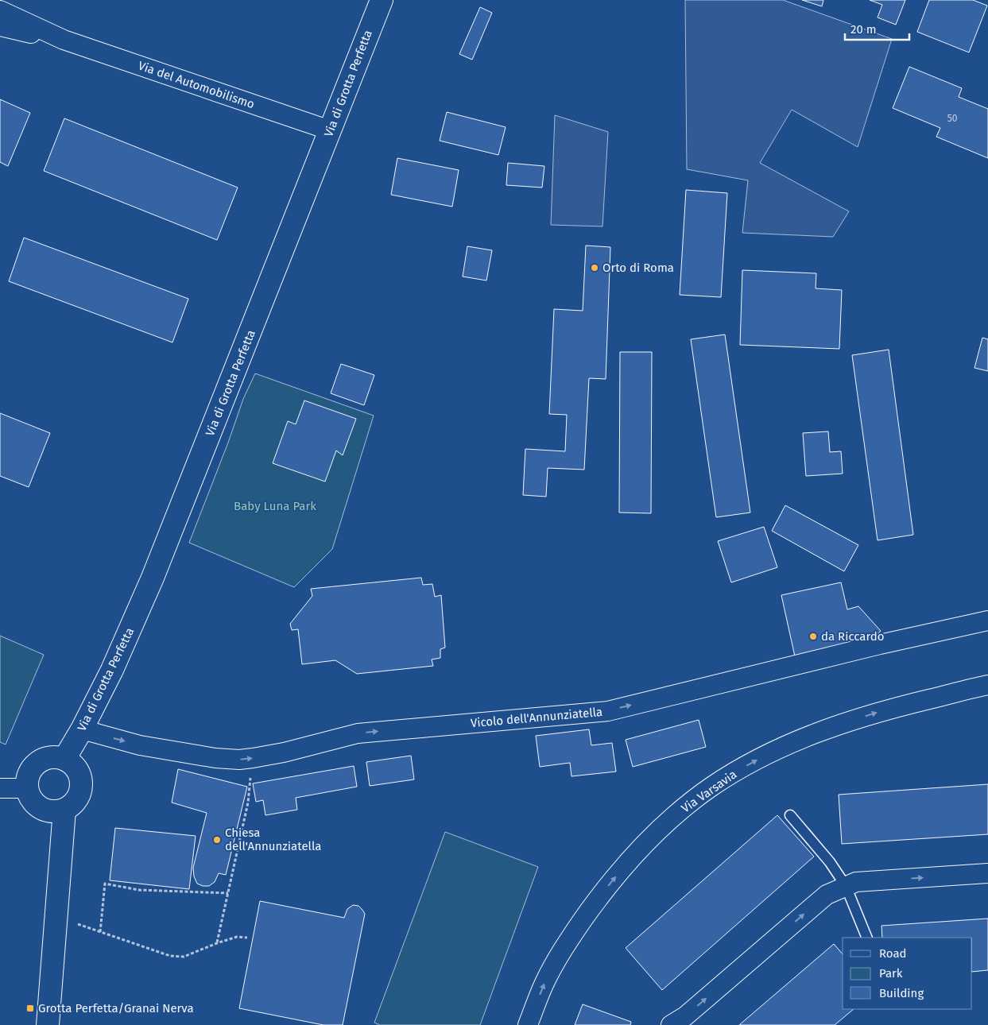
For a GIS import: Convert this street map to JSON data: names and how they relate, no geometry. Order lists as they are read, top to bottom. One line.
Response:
{"streets":{"street":["Via di Grotta Perfetta","Via del Automobilismo","Vicolo dell'Annunziatella","Via Varsavia"]},"crossings":[["Via di Grotta Perfetta","Via del Automobilismo"],["Via di Grotta Perfetta","Vicolo dell'Annunziatella"]],"one_way":["Vicolo dell'Annunziatella"],"parks":["Baby Luna Park"],"places":{"other":["Orto di Roma","da Riccardo","Chiesa dell'Annunziatella"],"transit":["Grotta Perfetta/Granai Nerva"]},"house_numbers":["50"],"legend":["Road","Park","Building"],"scale_bar":"20 m"}
